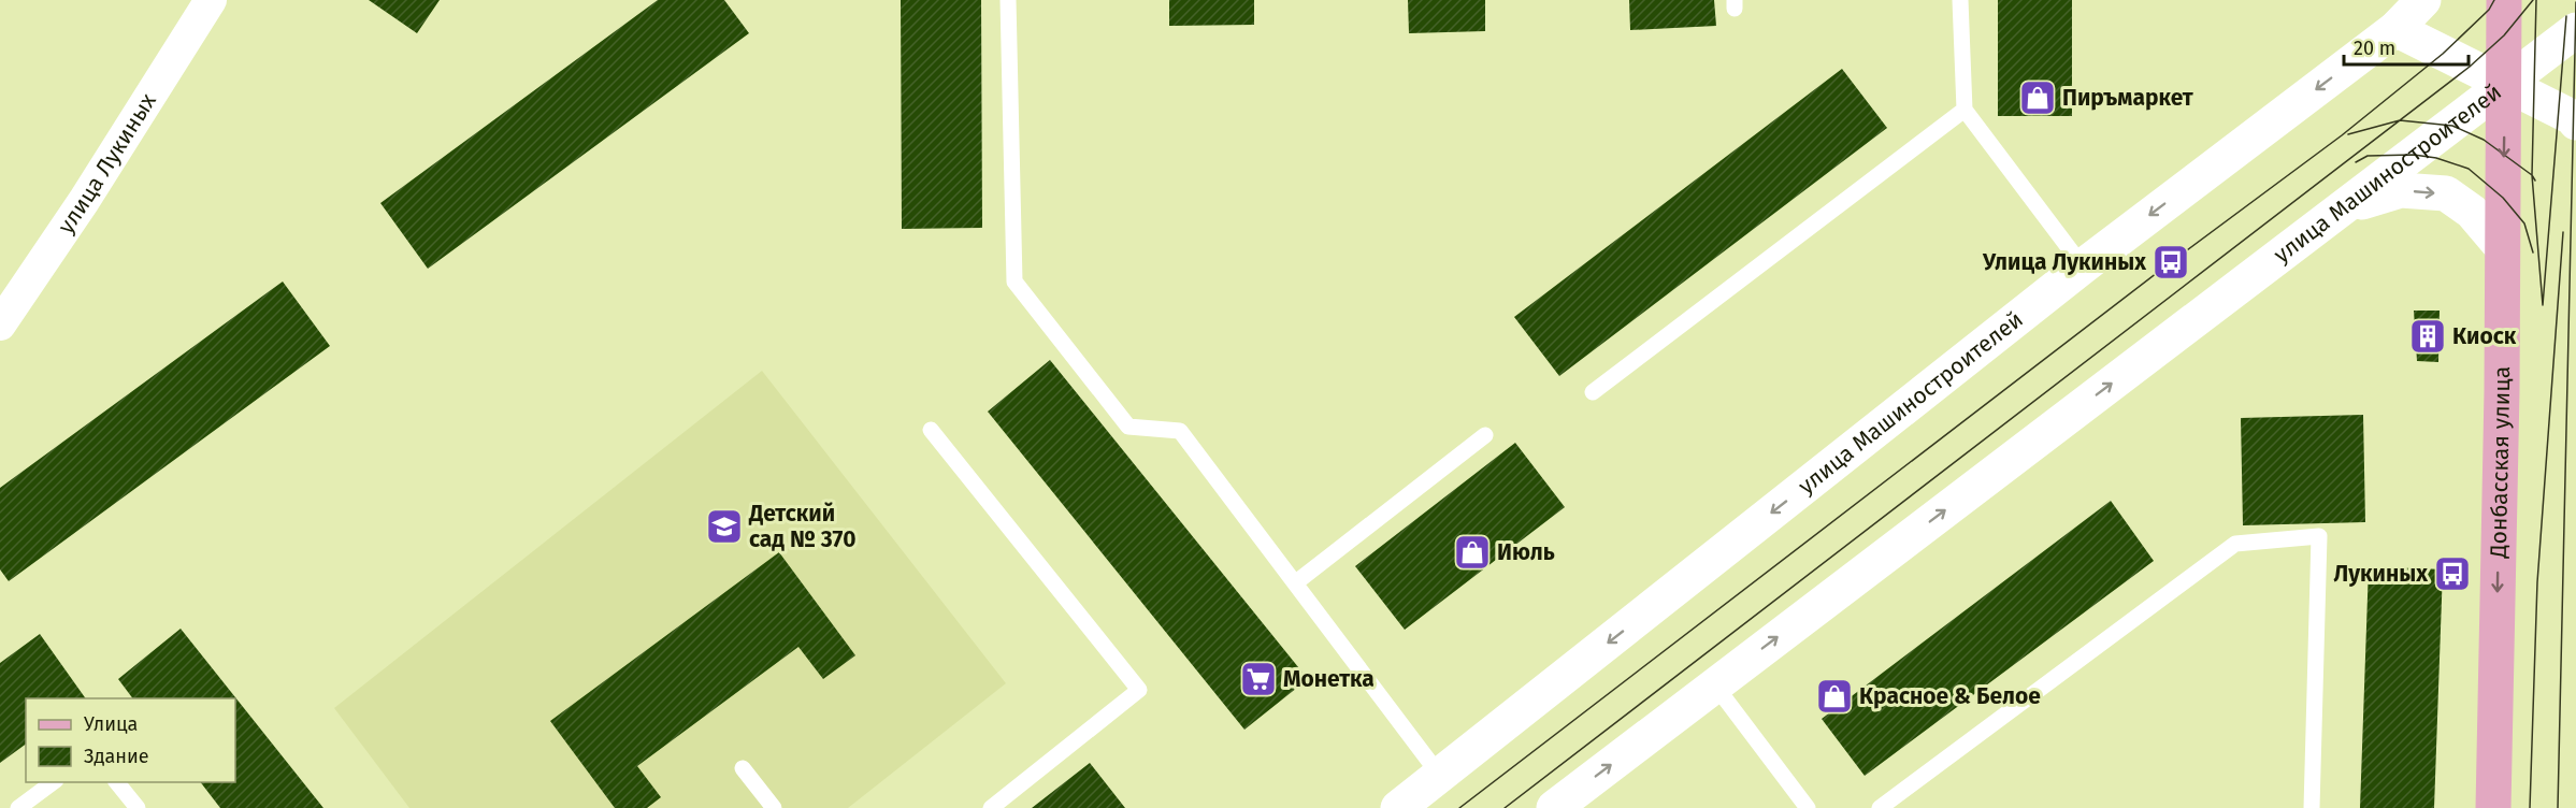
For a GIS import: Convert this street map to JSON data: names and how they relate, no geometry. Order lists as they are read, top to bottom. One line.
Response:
{"streets":{"main road":["улица Машиностроителей","Донбасская улица"],"street":["улица Лукиных"]},"crossings":[["улица Машиностроителей","Донбасская улица"]],"one_way":["Донбасская улица"],"places":{"shop":["Пиръмаркет","Июль","Красное & Белое"],"bus stop":["Улица Лукиных","Лукиных"],"building":["Киоск"],"school or university":["Детский сад № 370"],"supermarket":["Монетка"]},"legend":["Улица","Здание"],"scale_bar":"20 m"}
